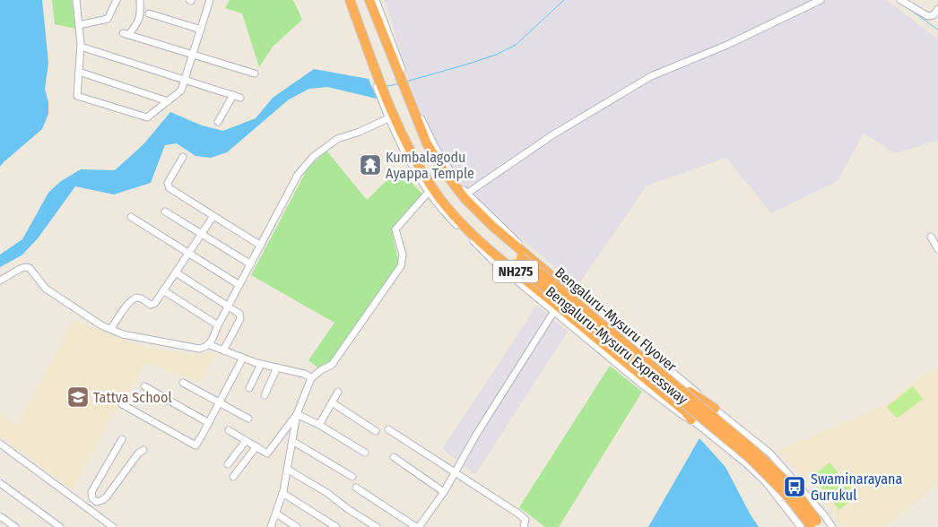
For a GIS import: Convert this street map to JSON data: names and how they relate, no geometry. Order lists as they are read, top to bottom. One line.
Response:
{"streets":{"highway":["NH275","Bengaluru-Mysuru Flyover","Bengaluru-Mysuru Expressway"]},"crossings":[["Bengaluru-Mysuru Flyover","Bengaluru-Mysuru Expressway"]],"places":{"temple":["Kumbalagodu Ayappa Temple"],"school or university":["Tattva School"],"bus stop":["Swaminarayana Gurukul"]}}
